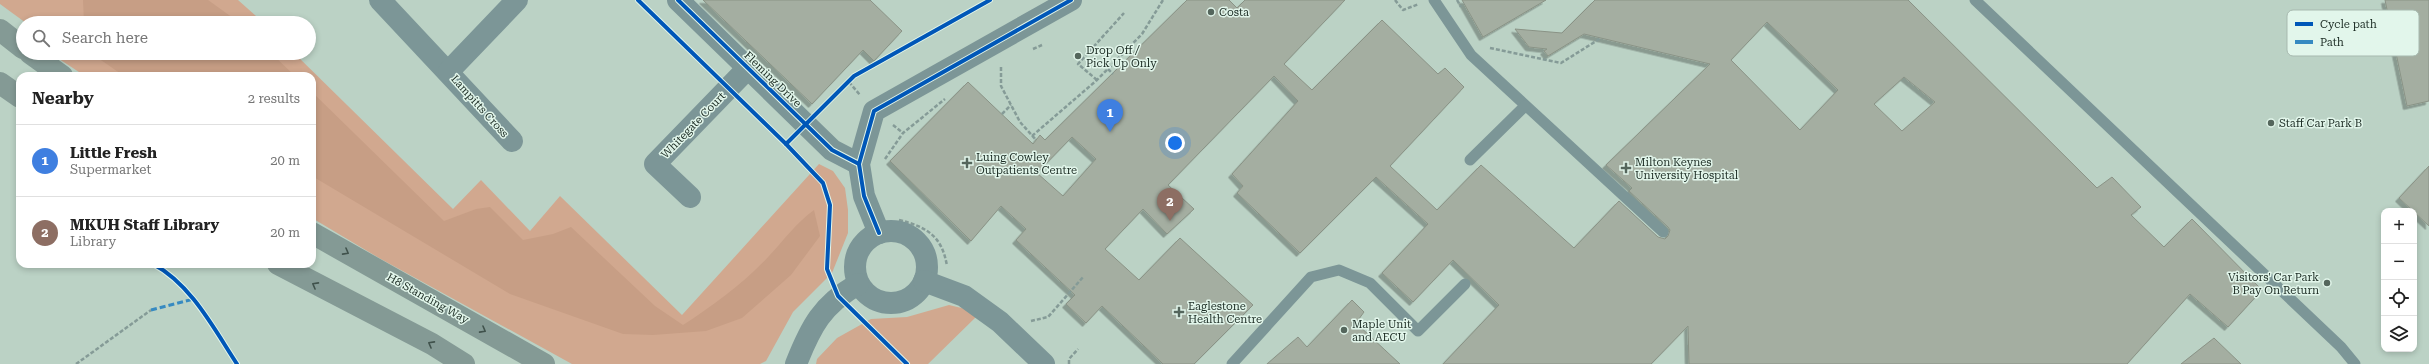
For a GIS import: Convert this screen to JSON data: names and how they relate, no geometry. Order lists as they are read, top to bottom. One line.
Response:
{"streets":{"highway":["H8 Standing Way"],"street":["Fleming Drive","Lampitts Cross","Whitegate Court"]},"crossings":[["Fleming Drive","Whitegate Court"]],"places":{"other":["Costa","Drop Off / Pick Up Only","Staff Car Park B","Visitors' Car Park B Pay On Return","Maple Unit and AECU"],"health":["Luing Cowley Outpatients Centre","Milton Keynes University Hospital","Eaglestone Health Centre"]},"legend":["Cycle path","Path"],"page":{"search":"Search here","heading":["Nearby","2 results"],"pins":["1","2"],"list":[{"mark":"1","name":"Little Fresh","note":"Supermarket","value":"20 m"},{"mark":"2","name":"MKUH Staff Library","note":"Library","value":"20 m"}],"map_buttons":["+","−"]}}
